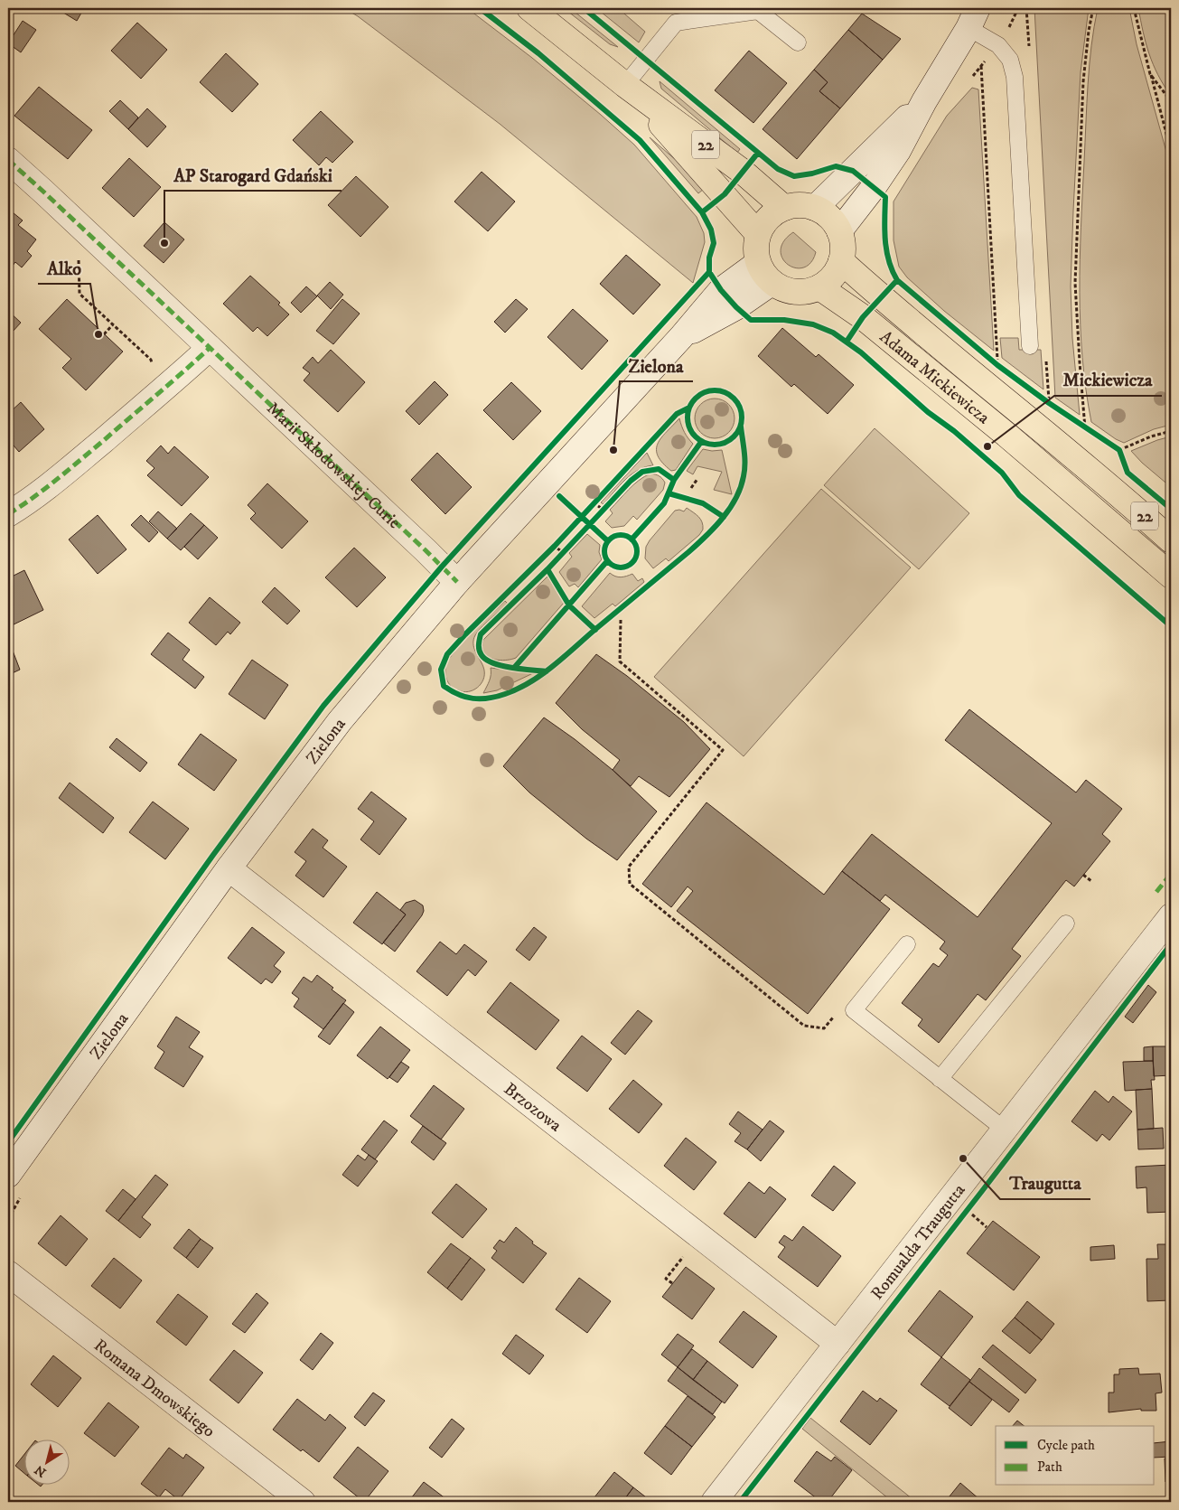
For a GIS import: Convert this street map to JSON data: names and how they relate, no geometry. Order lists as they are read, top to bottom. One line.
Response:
{"streets":{"main road":["22","Adama Mickiewicza"],"street":["Marii Skłodowskiej-Curie","Zielona","Brzozowa","Romualda Traugutta","Romana Dmowskiego"]},"crossings":[["22","Adama Mickiewicza"],["22","Zielona"],["Adama Mickiewicza","Zielona"],["Marii Skłodowskiej-Curie","Zielona"],["Zielona","Brzozowa"],["Brzozowa","Romualda Traugutta"]],"places":["AP Starogard Gdański","Alko","Mickiewicza","Zielona","Traugutta"],"legend":["Cycle path","Path"],"north":"bottom left"}
